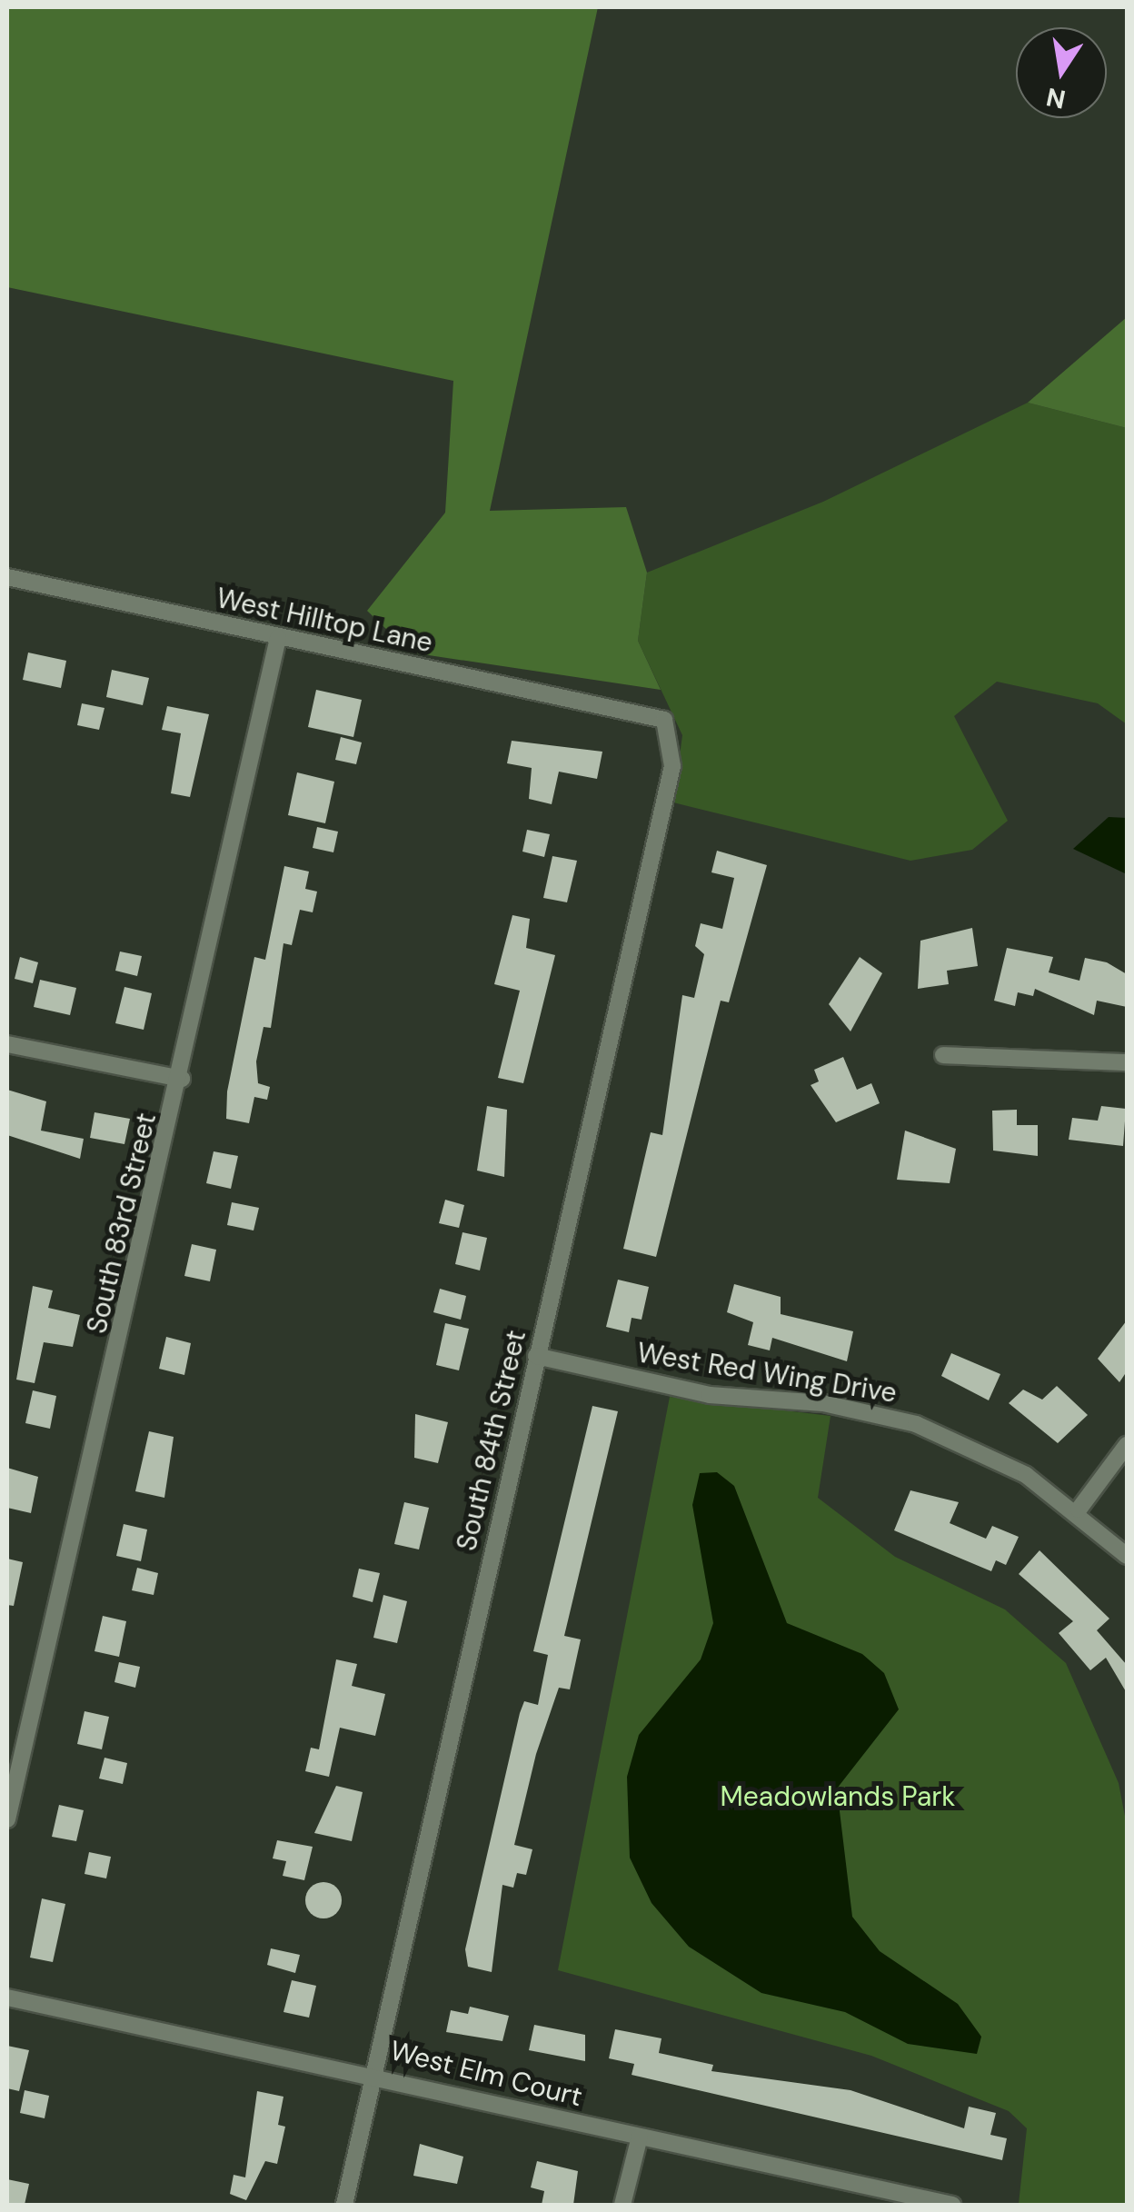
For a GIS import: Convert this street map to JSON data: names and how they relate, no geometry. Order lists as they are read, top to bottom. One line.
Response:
{"streets":{"street":["West Hilltop Lane","South 83rd Street","West Red Wing Drive","South 84th Street","West Elm Court"]},"crossings":[["West Hilltop Lane","South 83rd Street"],["West Hilltop Lane","South 84th Street"],["West Red Wing Drive","South 84th Street"],["South 84th Street","West Elm Court"]],"parks":["Meadowlands Park"],"north":"bottom"}
